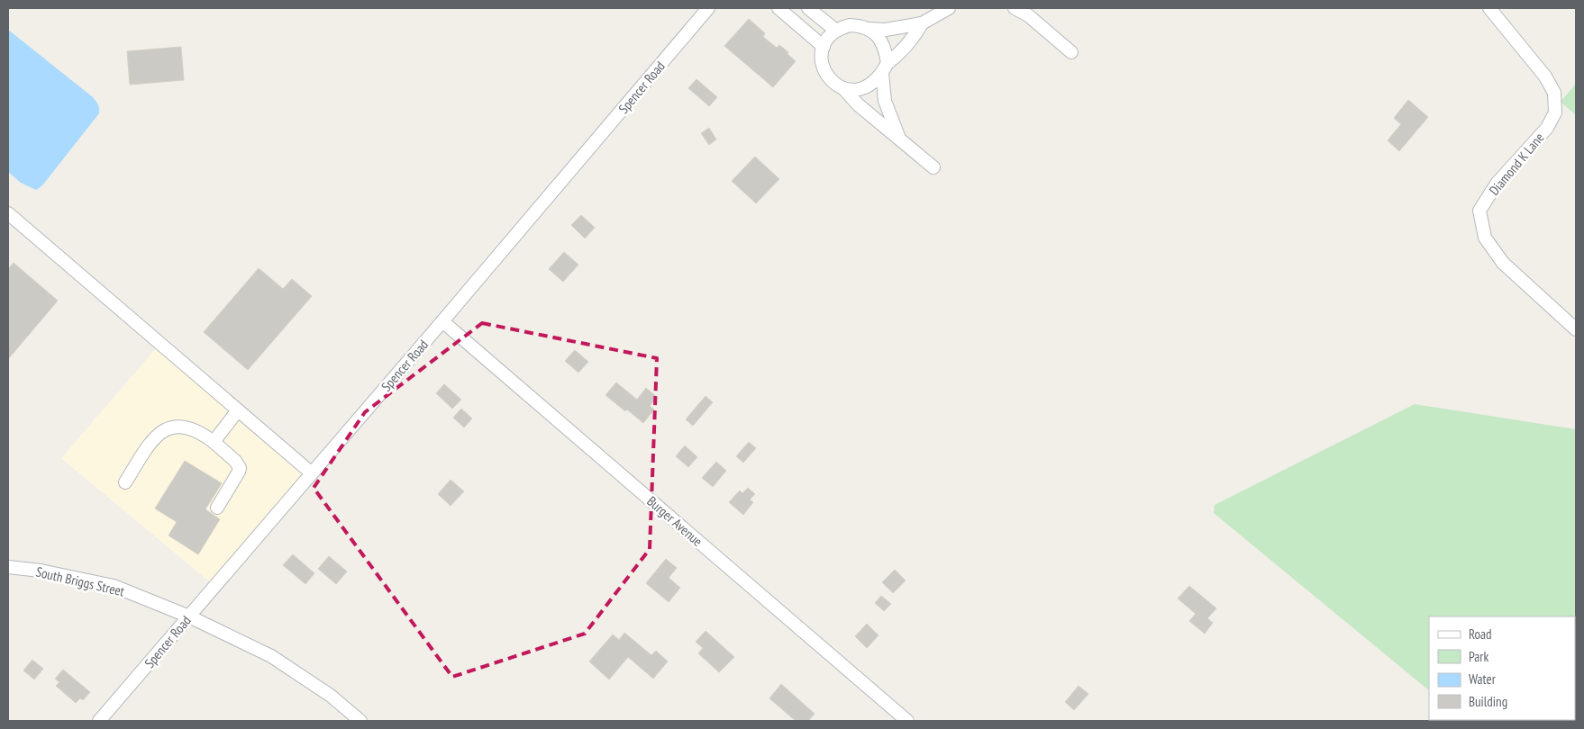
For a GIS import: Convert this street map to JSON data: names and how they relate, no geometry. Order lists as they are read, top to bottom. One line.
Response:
{"streets":{"street":["Spencer Road","Diamond K Lane","Burger Avenue","South Briggs Street"]},"crossings":[["Spencer Road","Burger Avenue"],["Spencer Road","South Briggs Street"]],"legend":["Road","Park","Water","Building"]}
